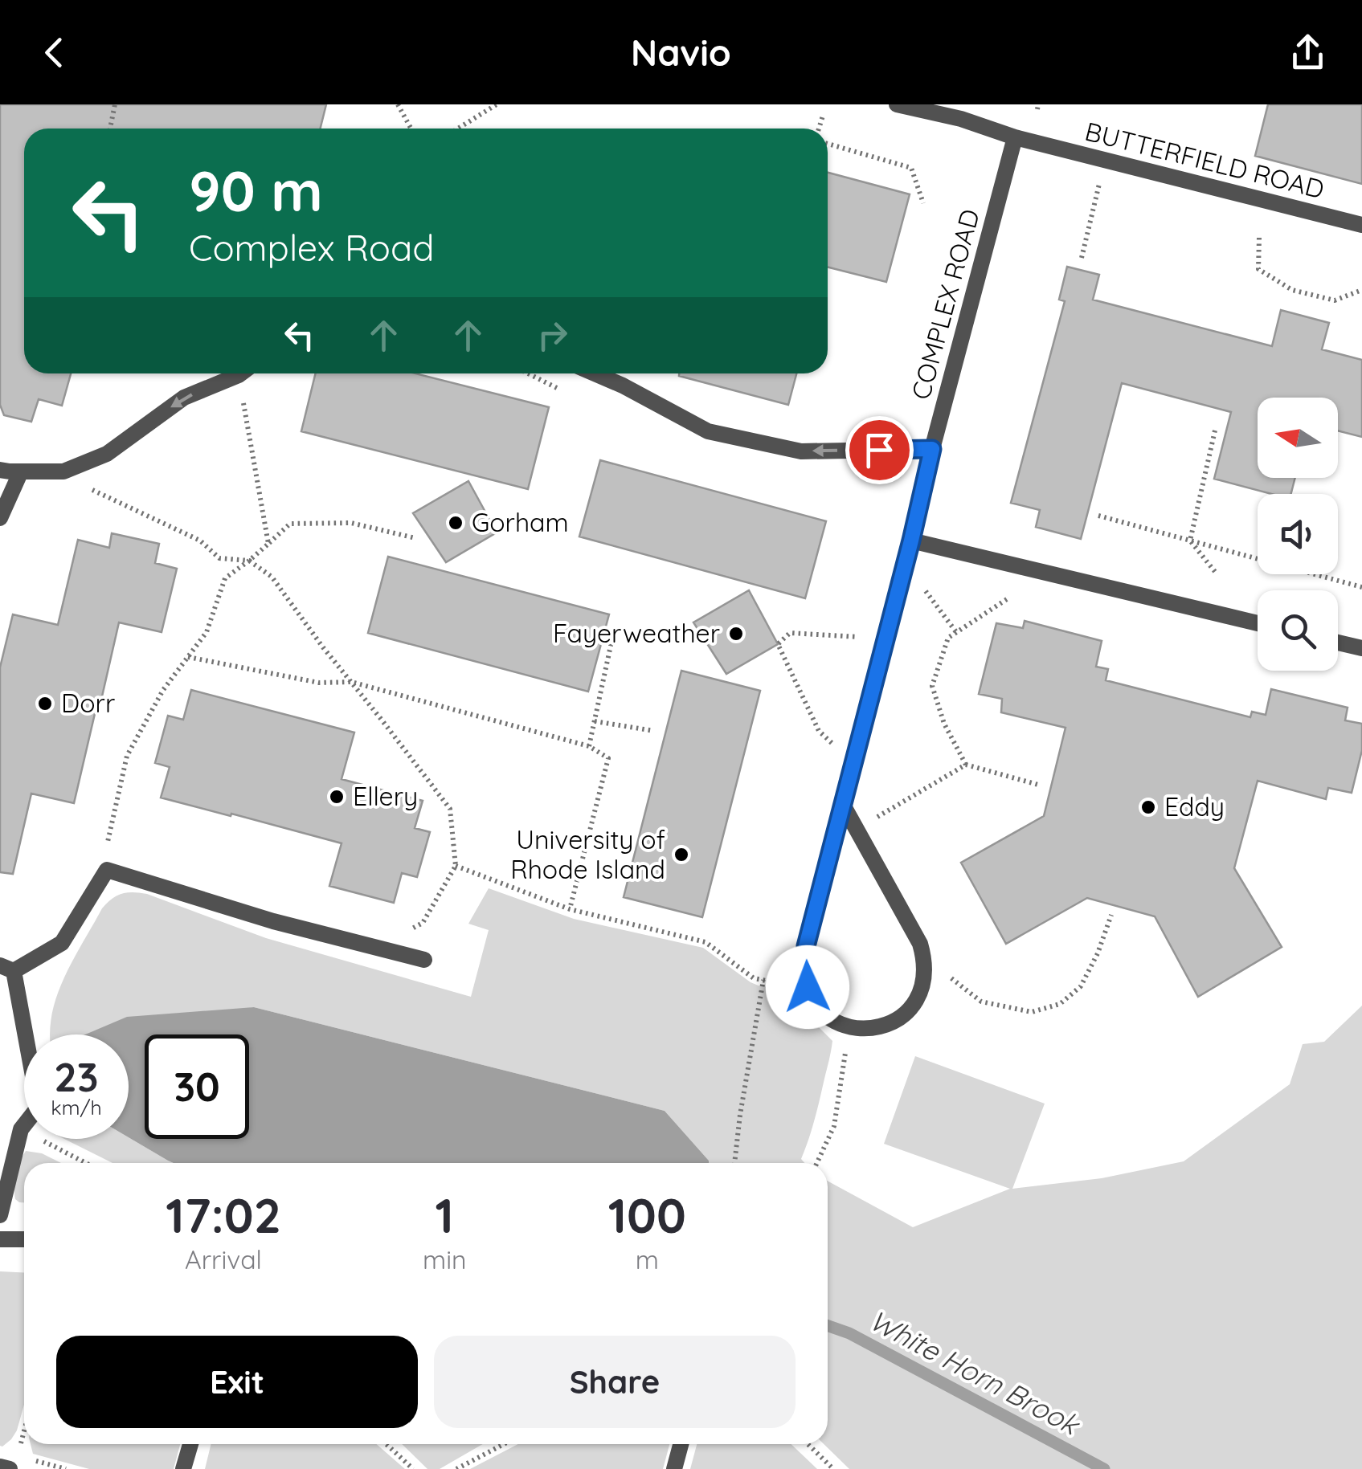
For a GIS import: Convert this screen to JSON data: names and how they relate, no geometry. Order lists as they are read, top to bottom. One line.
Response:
{"streets":{"street":["BUTTERFIELD ROAD","COMPLEX ROAD"]},"crossings":[["BUTTERFIELD ROAD","COMPLEX ROAD"]],"water":["White Horn Brook"],"places":["Gorham","Fayerweather","Dorr","Ellery","Eddy","University of Rhode Island"],"north":"left","page":{"header":"Navio","turn":["90 m","Complex Road"],"speed":"23 km/h","limit":"30","eta":["17:02","Arrival","1","min","100","m"],"buttons":["Exit","Share"]}}
